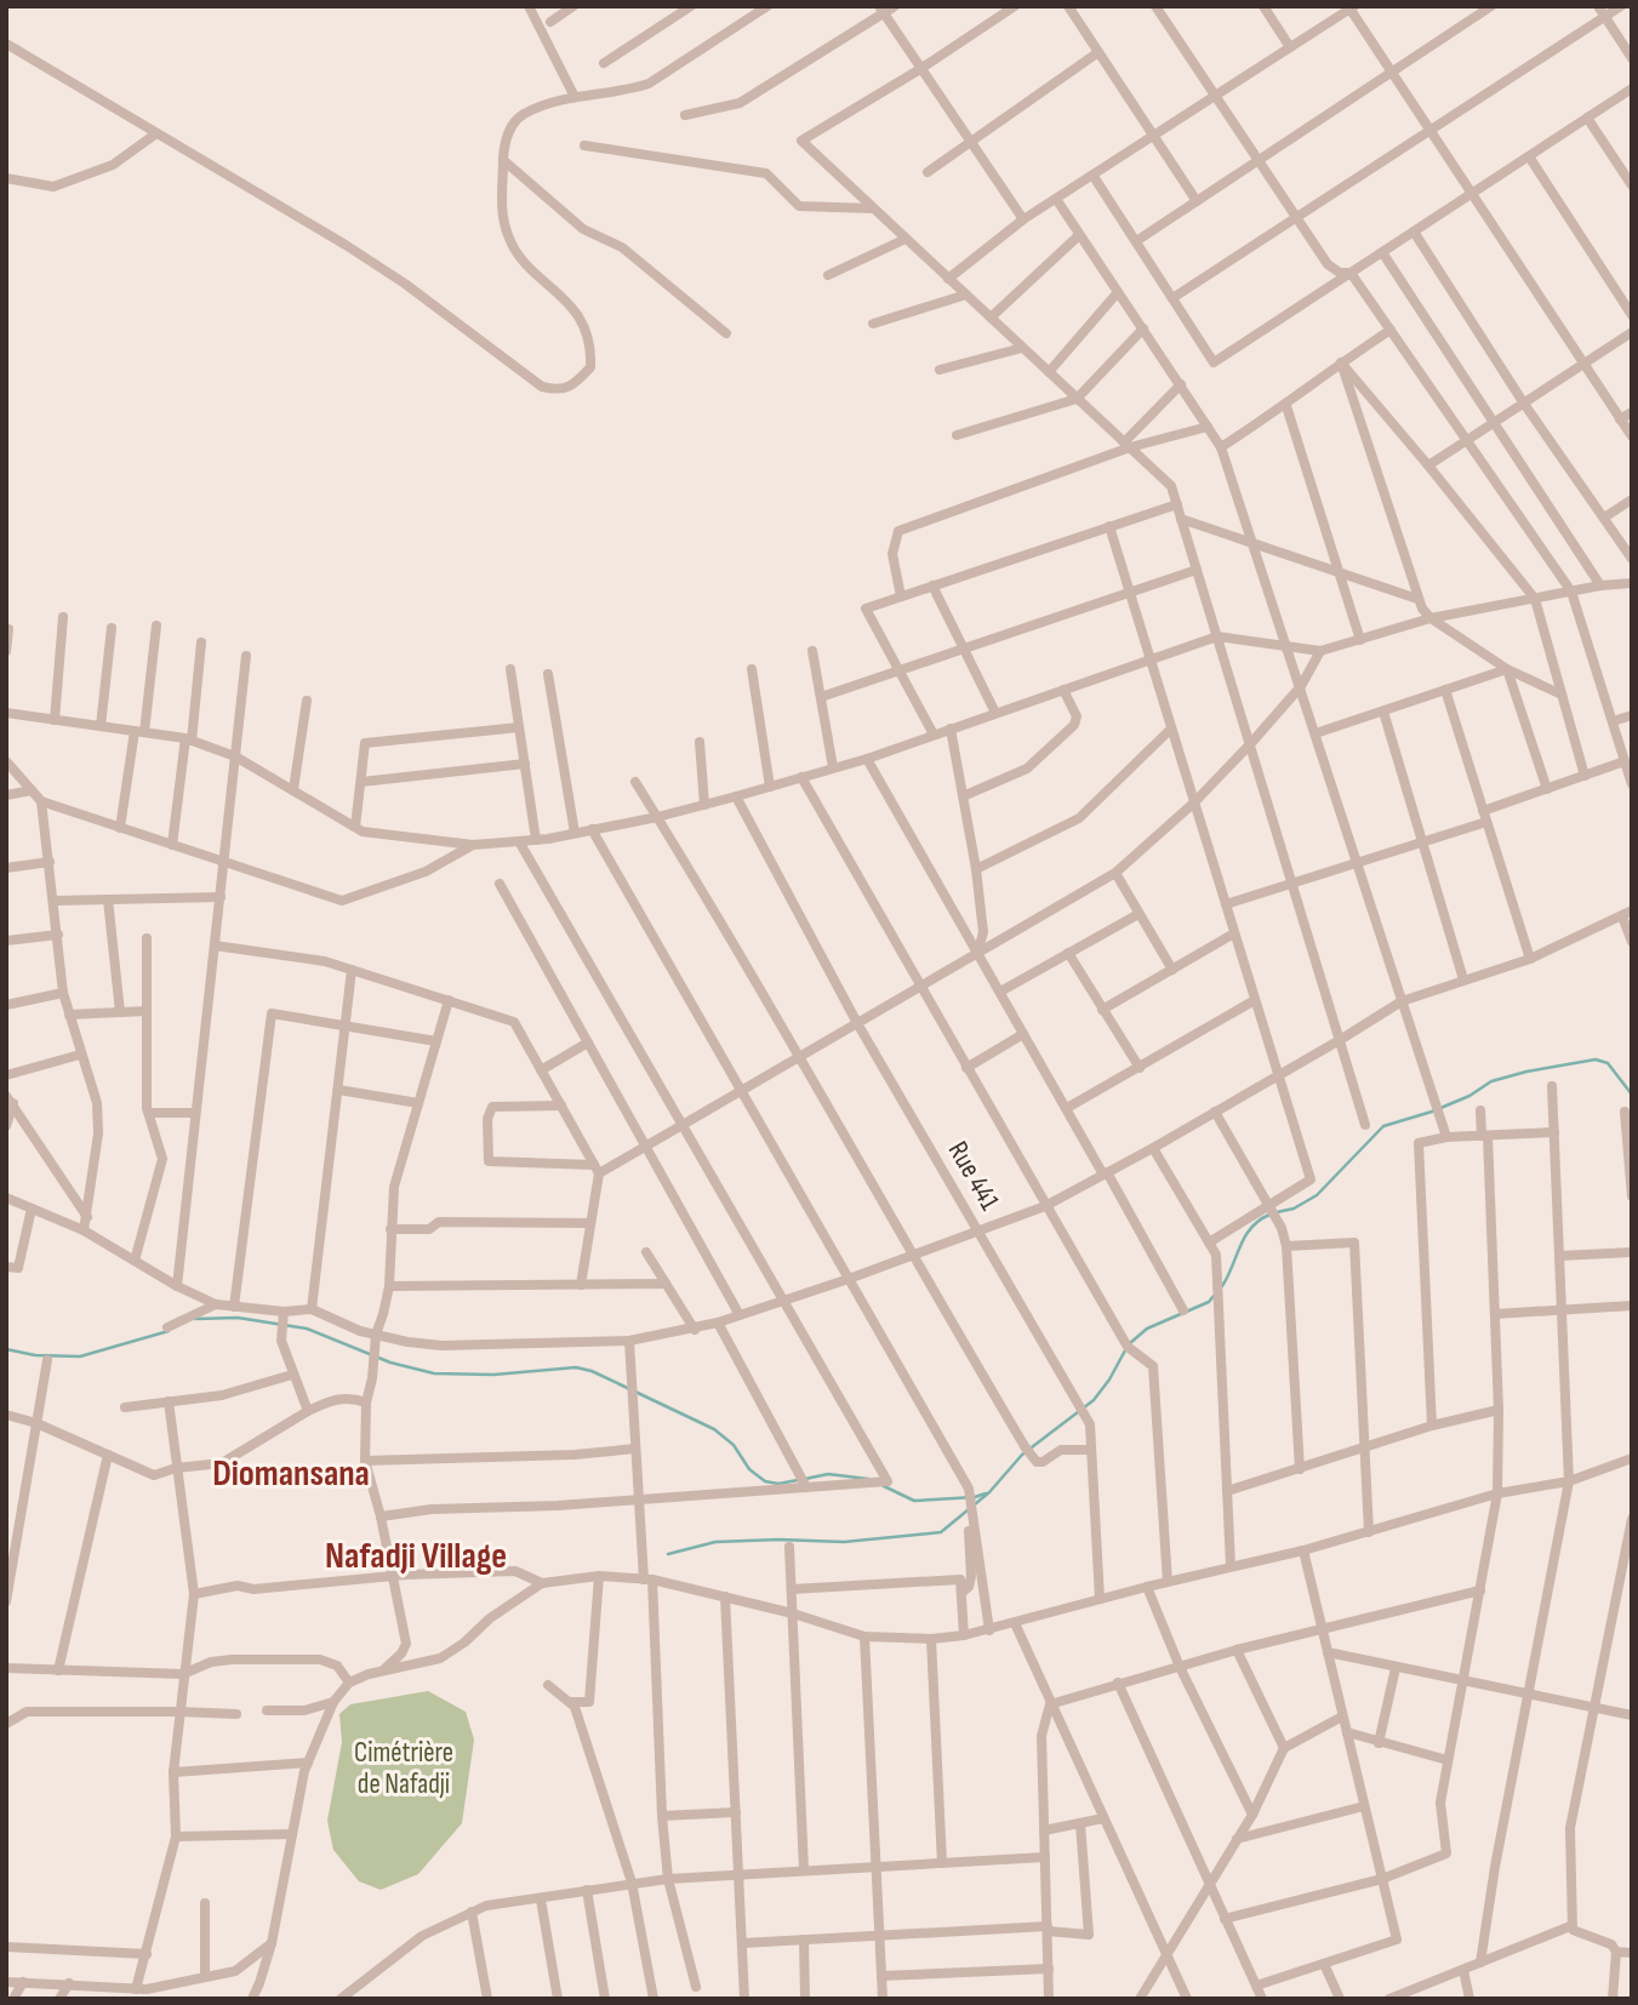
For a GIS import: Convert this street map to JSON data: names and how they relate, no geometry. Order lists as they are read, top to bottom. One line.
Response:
{"streets":{"street":["Rue 441"]},"districts":["Diomansana","Nafadji Village"],"parks":["Cimétrière de Nafadji"]}
